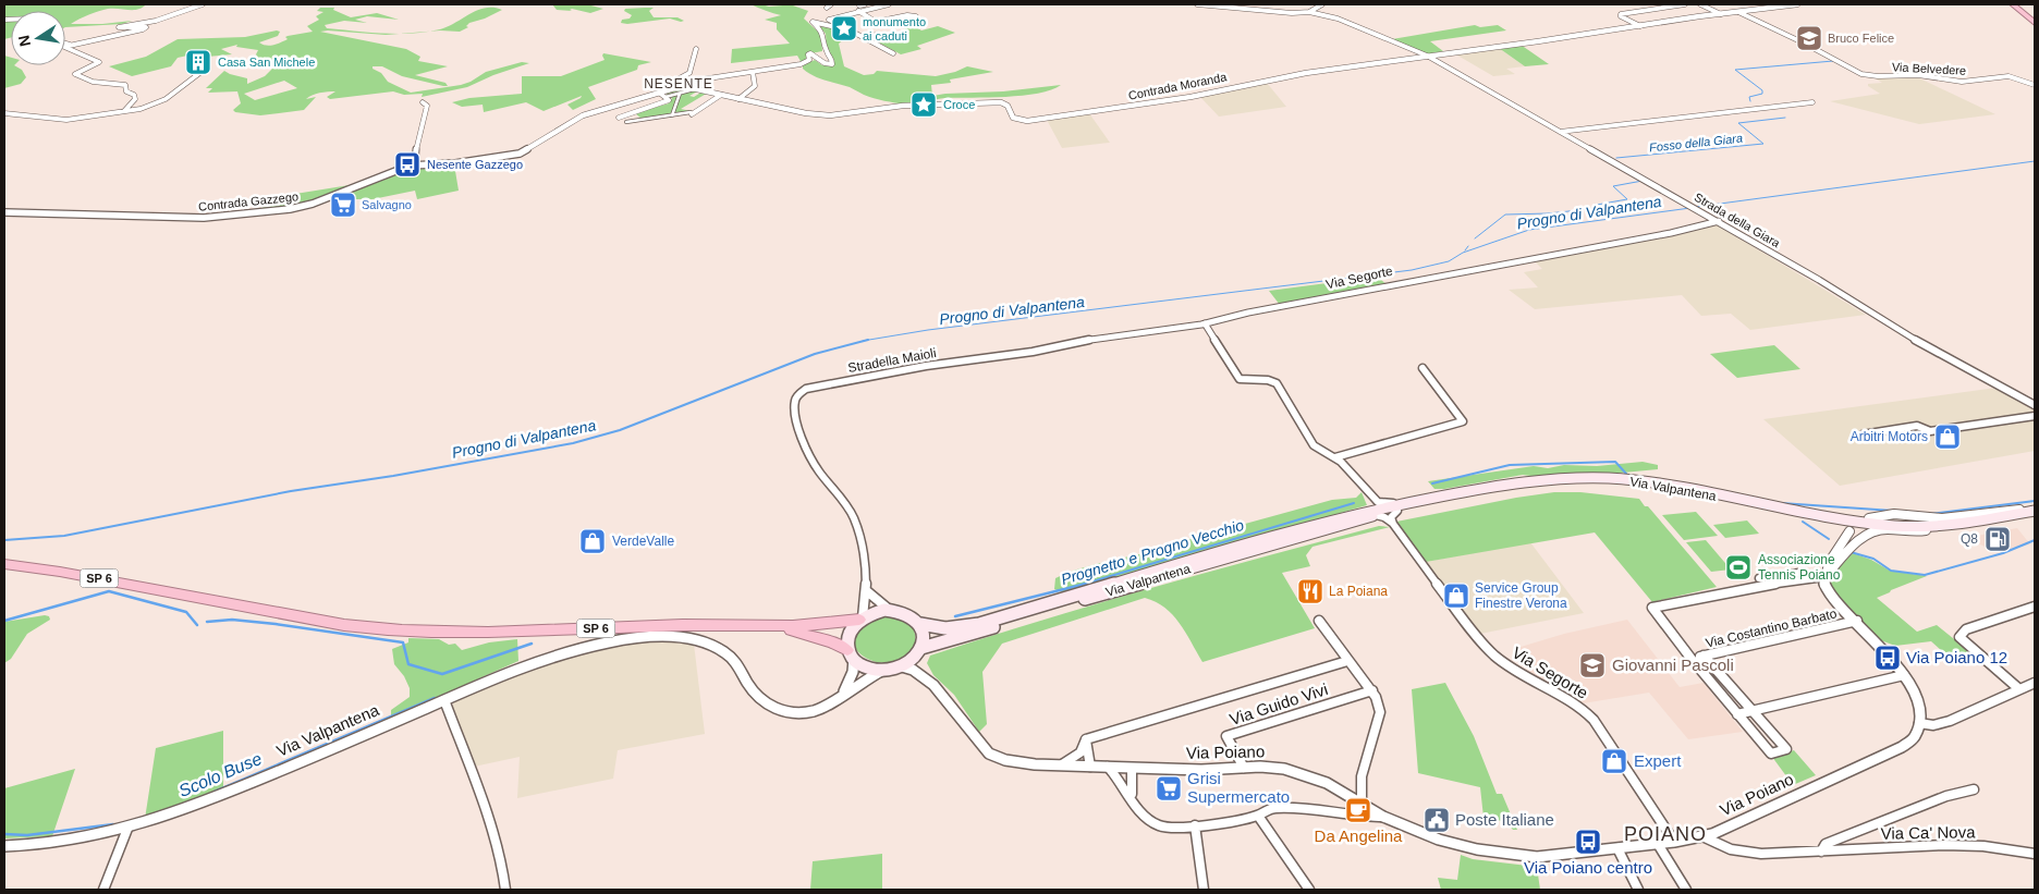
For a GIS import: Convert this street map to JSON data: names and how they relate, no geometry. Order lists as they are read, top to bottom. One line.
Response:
{"streets":{"highway":["SP 6"],"main road":["Via Valpantena"],"street":["Via Belvedere","Contrada Moranda","Contrada Gazzego","Strada della Giara","Via Segorte","Stradella Maioli","Via Costantino Barbato","Via Guido Vivi","Via Poiano","Via Ca' Nova"]},"crossings":[["Contrada Moranda","Strada della Giara"],["Strada della Giara","Via Segorte"],["Via Segorte","Stradella Maioli"],["Via Segorte","Via Poiano"],["Stradella Maioli","Via Valpantena"],["Stradella Maioli","Via Poiano"],["Via Valpantena","Via Poiano"],["Via Guido Vivi","Via Poiano"],["Via Poiano","Via Ca' Nova"]],"districts":["NESENTE","POIANO"],"water":["Fosso della Giara","Progno di Valpantena","Prognetto e Progno Vecchio","Scolo Buse"],"places":{"place":["monumento ai caduti","Croce"],"school or university":["Bruco Felice","Giovanni Pascoli"],"building":["Casa San Michele"],"bus stop":["Nesente Gazzego","Via Poiano 12","Via Poiano centro"],"supermarket":["Salvagno","Grisi Supermercato"],"shop":["Arbitri Motors","VerdeValle","Service Group Finestre Verona","Expert"],"fuel station":["Q8"],"sports":["Associazione Tennis Poiano"],"restaurant":["La Poiana"],"cafe":["Da Angelina"],"public building":["Poste Italiane"]},"north":"left"}
